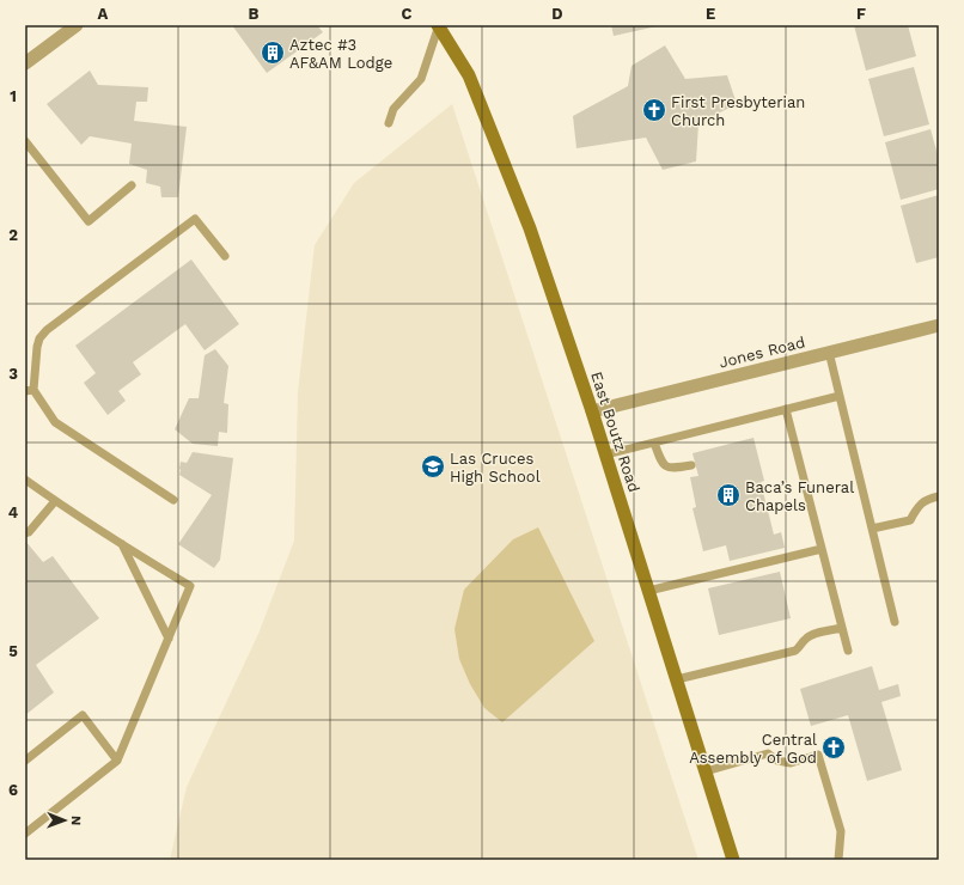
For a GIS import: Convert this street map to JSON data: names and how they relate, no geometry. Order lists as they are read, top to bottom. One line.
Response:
{"streets":{"main road":["East Boutz Road"],"street":["Jones Road"]},"crossings":[["Jones Road","East Boutz Road"]],"places":{"building":["Aztec #3 AF&AM Lodge","Baca’s Funeral Chapels"],"church":["First Presbyterian Church","Central Assembly of God"],"school or university":["Las Cruces High School"]},"north":"right","grid":{"columns":["A","B","C","D","E","F"],"rows":["1","2","3","4","5","6"]}}
